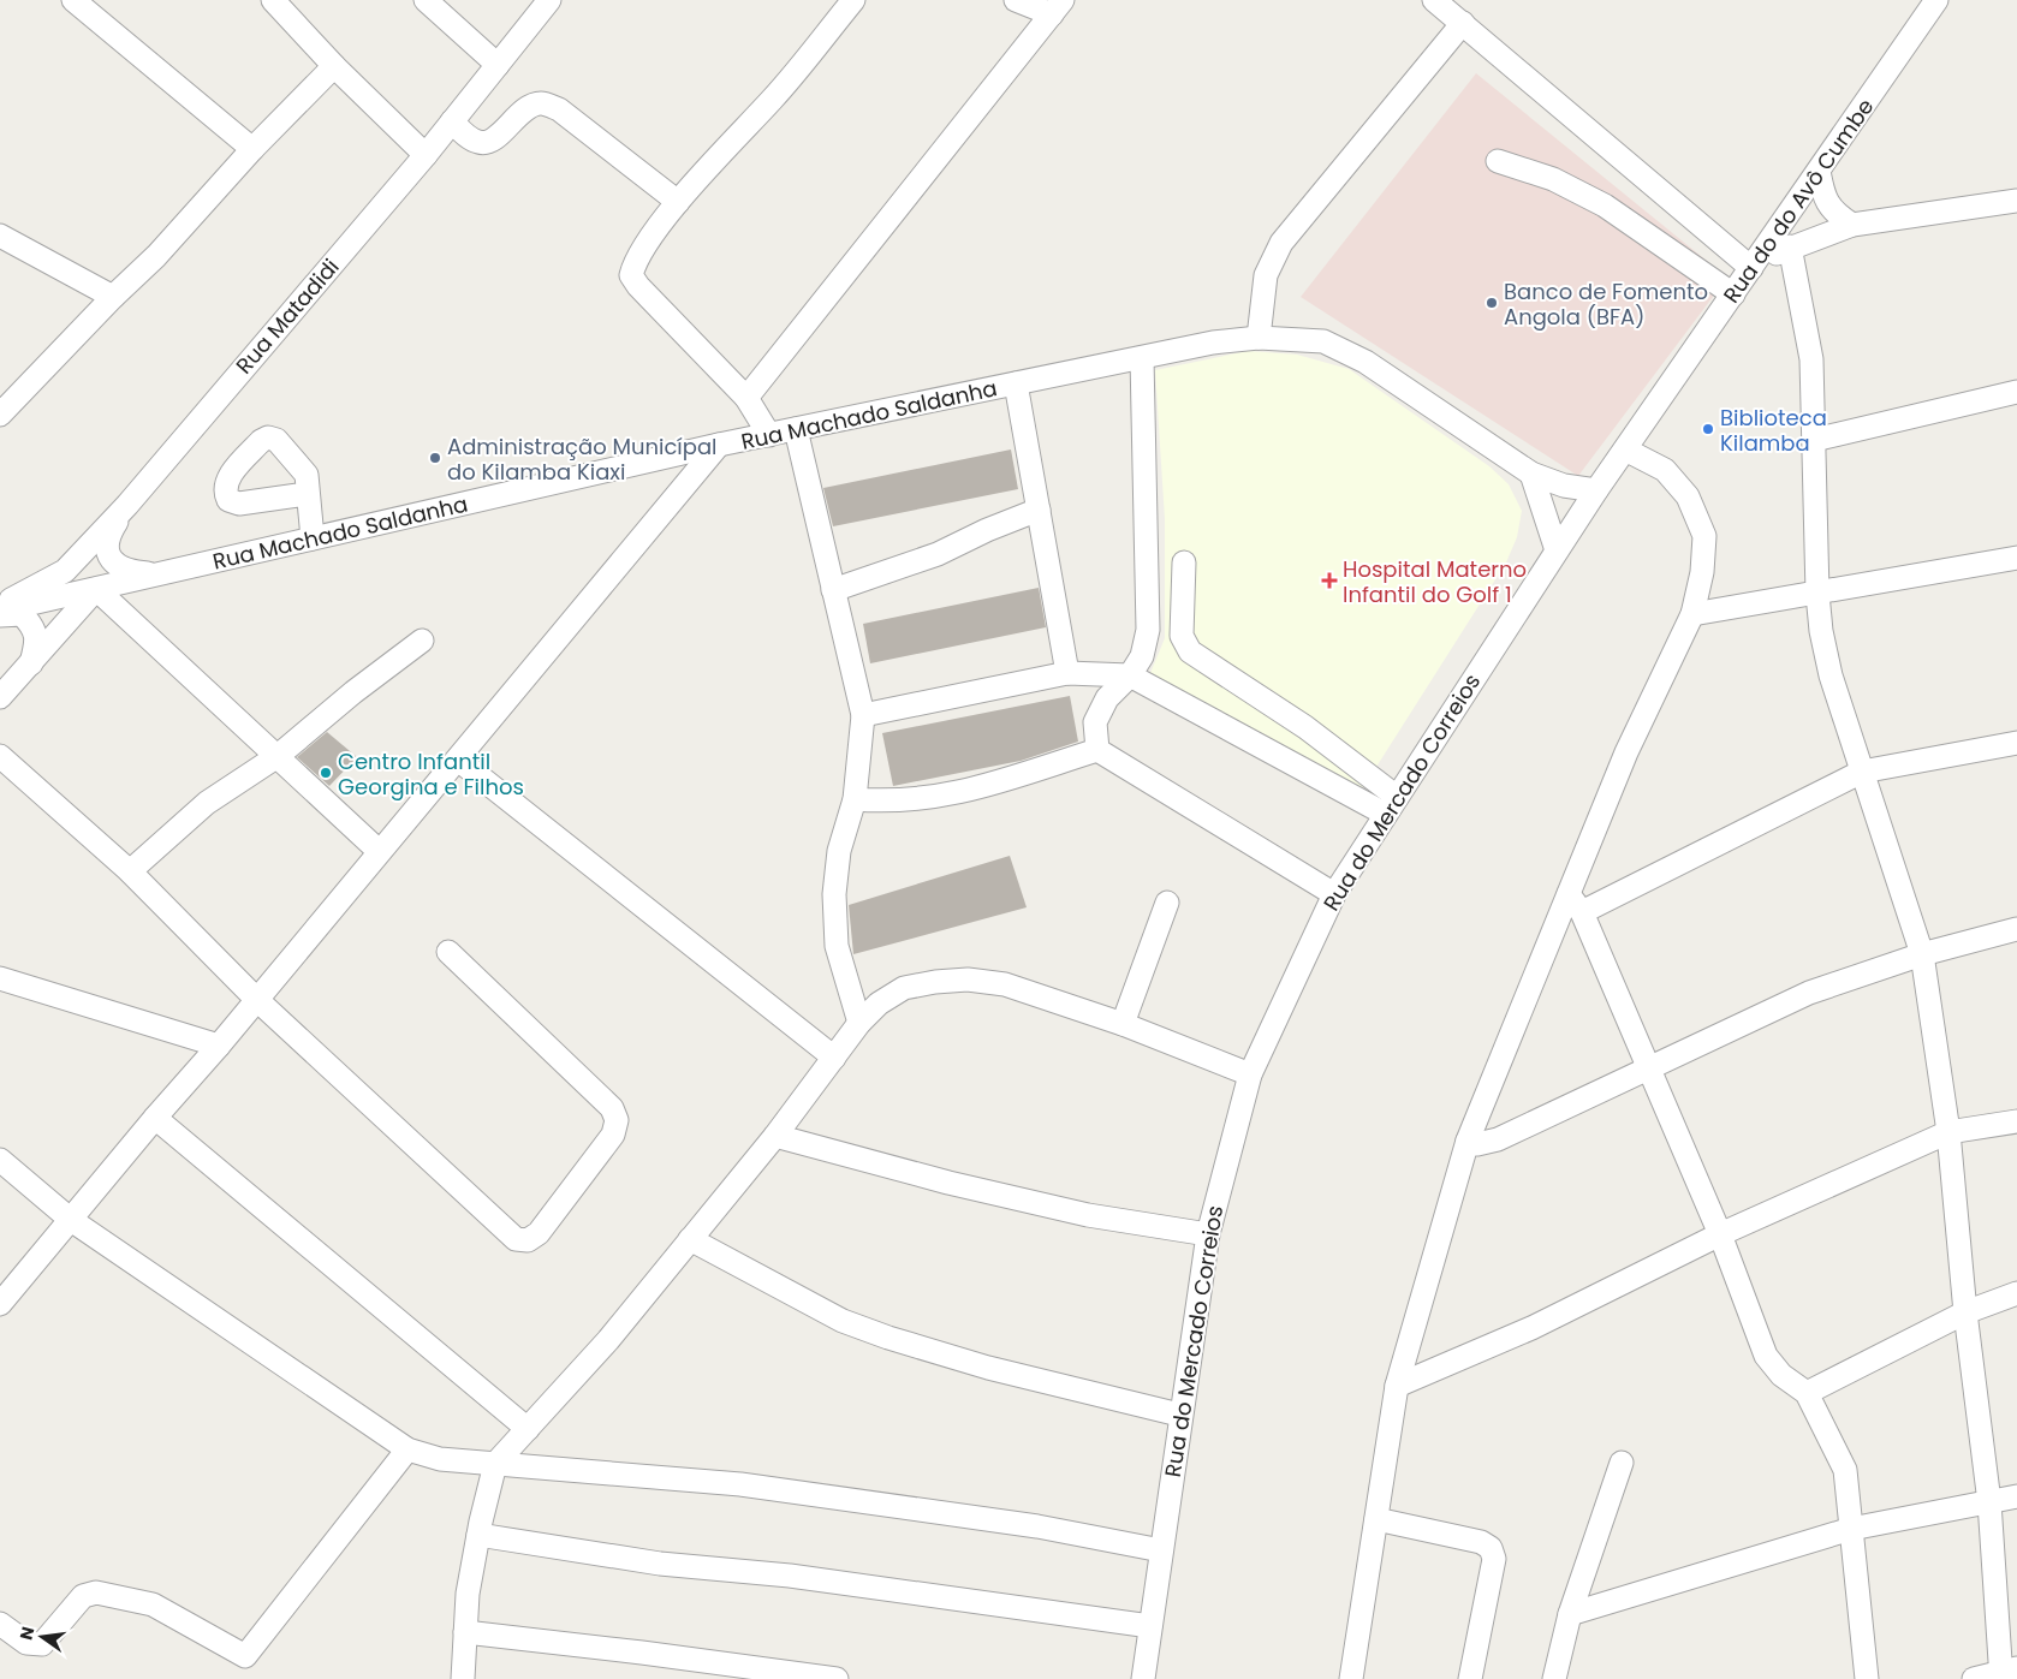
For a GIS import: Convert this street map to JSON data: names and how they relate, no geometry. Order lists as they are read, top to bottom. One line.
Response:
{"streets":{"street":["Rua do do Avô Cumbe","Rua Matadidi","Rua Machado Saldanha","Rua do Mercado Correios"]},"crossings":[["Rua do do Avô Cumbe","Rua Machado Saldanha"],["Rua do do Avô Cumbe","Rua do Mercado Correios"],["Rua Machado Saldanha","Rua do Mercado Correios"]],"places":{"other":["Banco de Fomento Angola (BFA)","Biblioteca Kilamba","Administração Municípal do Kilamba Kiaxi","Centro Infantil Georgina e Filhos"],"health":["Hospital Materno Infantil do Golf 1"]},"north":"left"}
